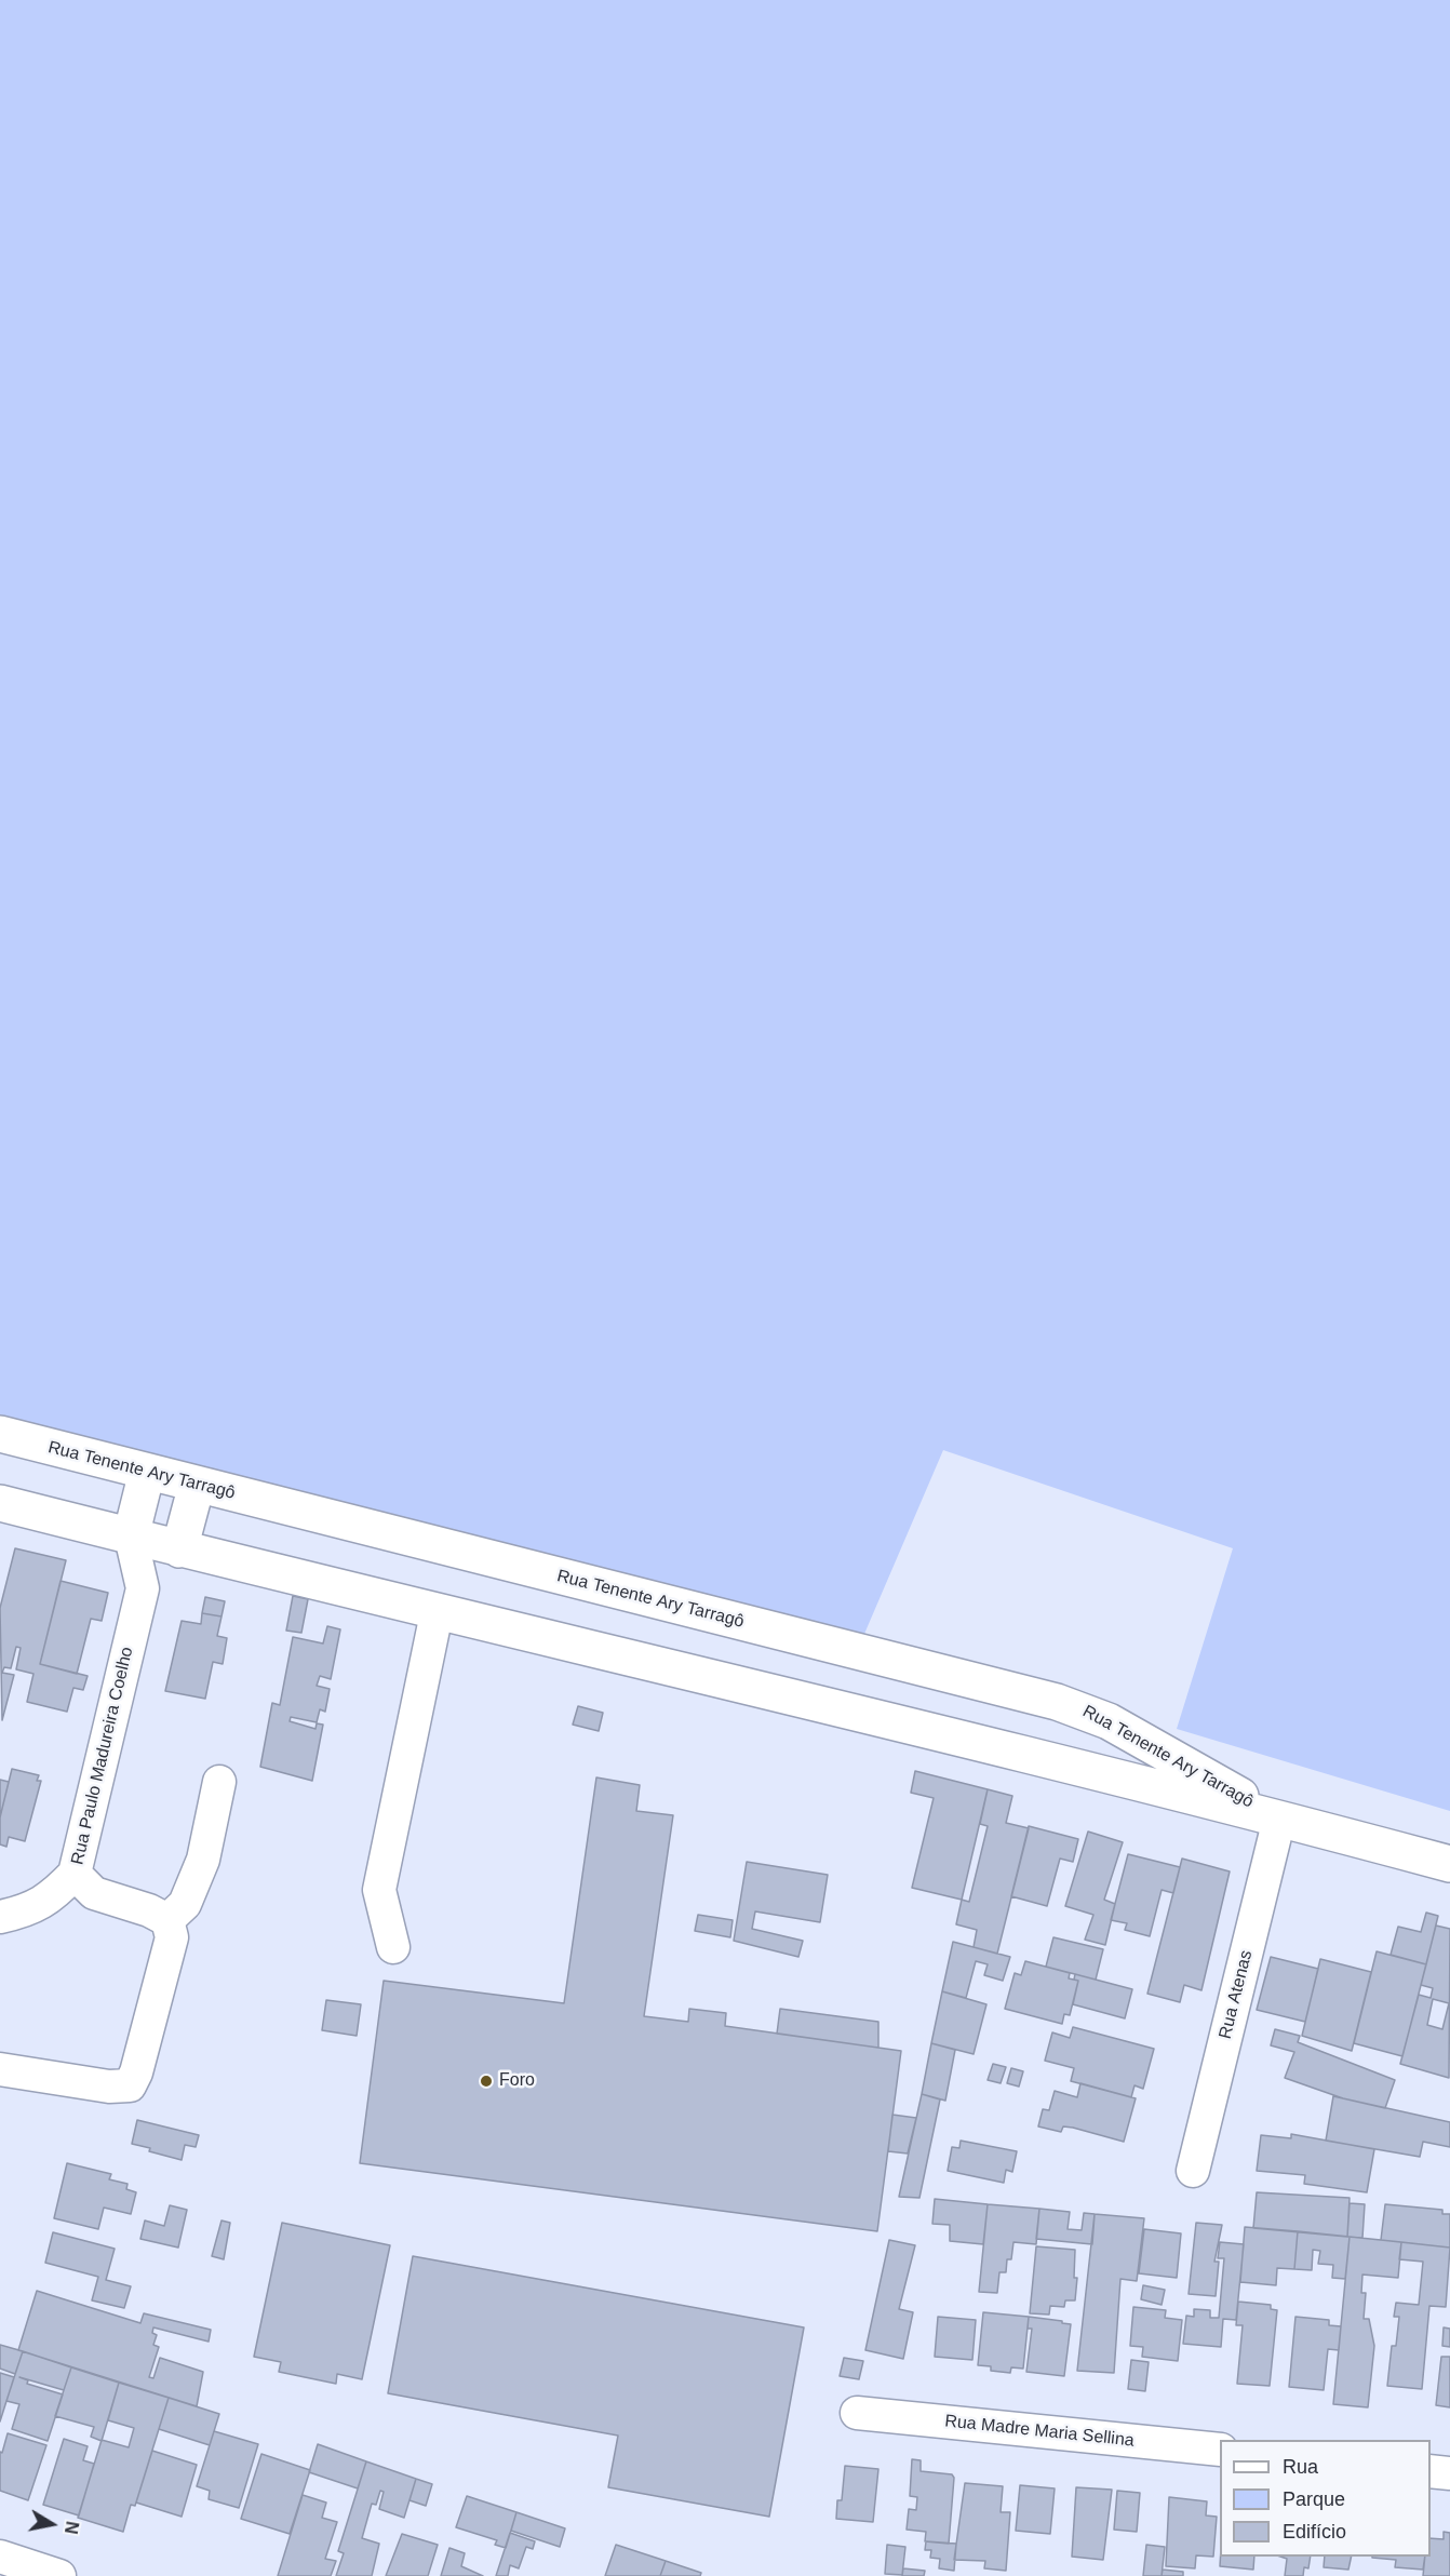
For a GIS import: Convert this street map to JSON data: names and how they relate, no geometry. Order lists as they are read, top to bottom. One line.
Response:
{"streets":{"main road":["Rua Tenente Ary Tarragô"],"street":["Rua Paulo Madureira Coelho","Rua Atenas","Rua Madre Maria Sellina"]},"crossings":[["Rua Tenente Ary Tarragô","Rua Paulo Madureira Coelho"],["Rua Tenente Ary Tarragô","Rua Atenas"]],"places":["Foro"],"legend":["Rua","Parque","Edifício"],"north":"right"}
